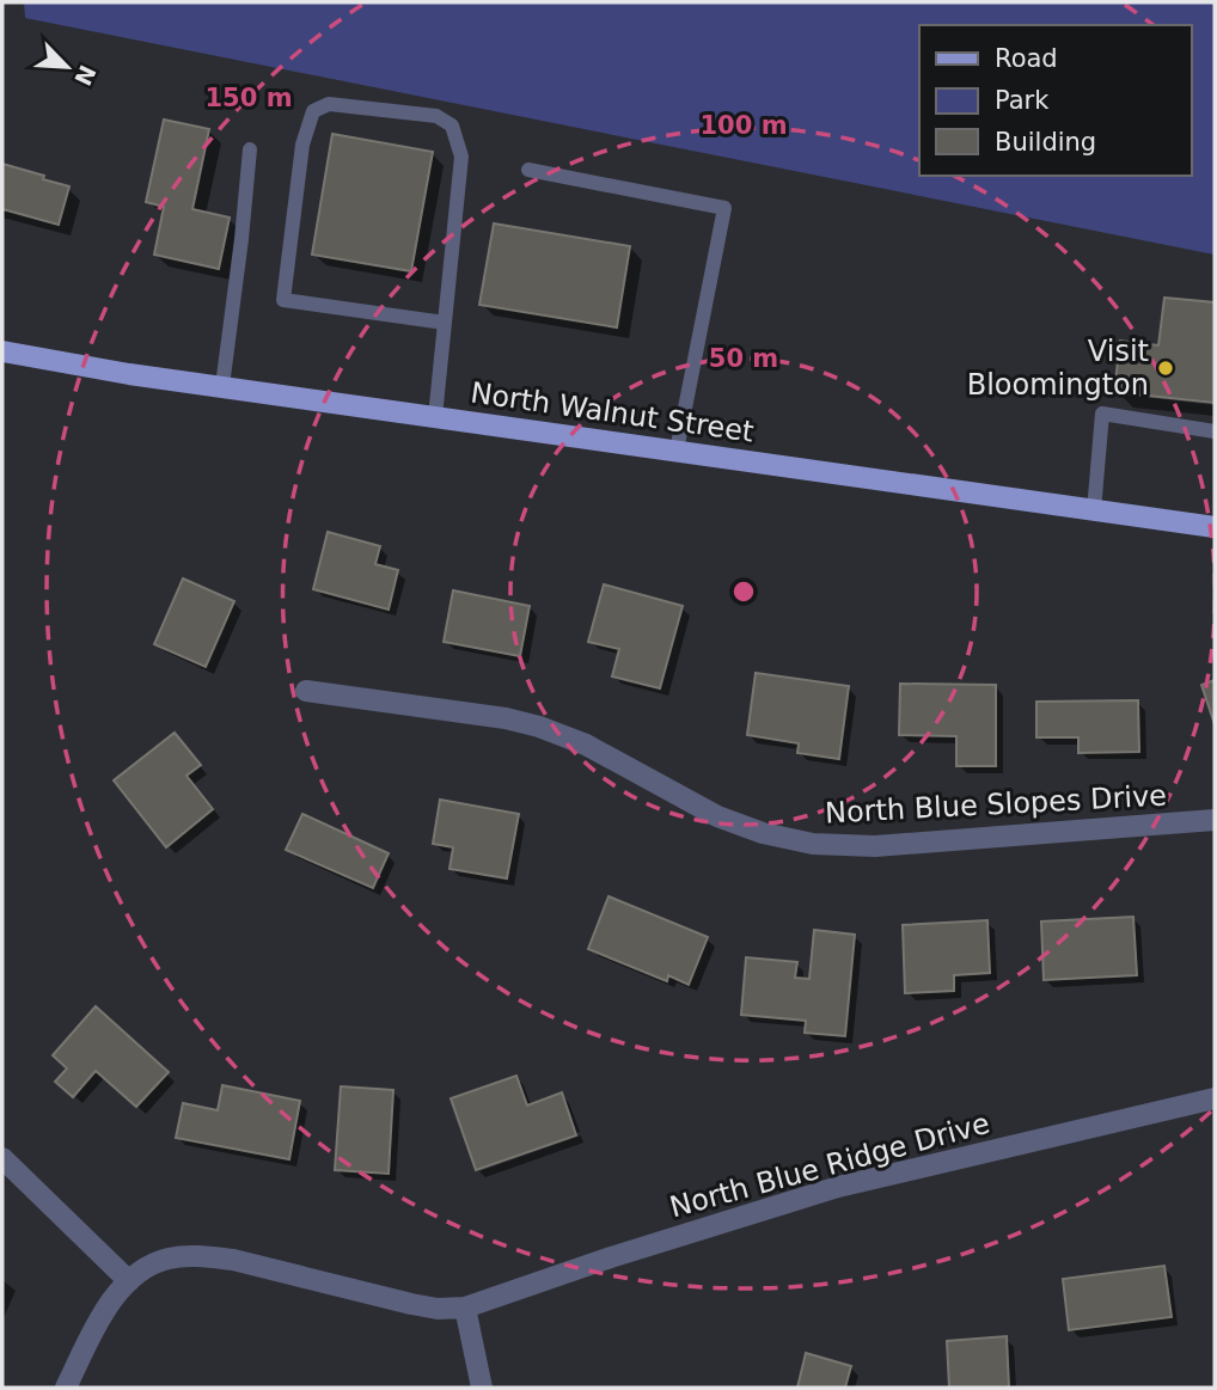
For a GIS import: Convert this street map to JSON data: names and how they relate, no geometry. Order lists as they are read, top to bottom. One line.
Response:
{"streets":{"main road":["North Walnut Street"],"street":["North Blue Slopes Drive","North Blue Ridge Drive"]},"places":["Visit Bloomington"],"legend":["Road","Park","Building"],"north":"bottom right","rings":["150 m","100 m","50 m"]}
